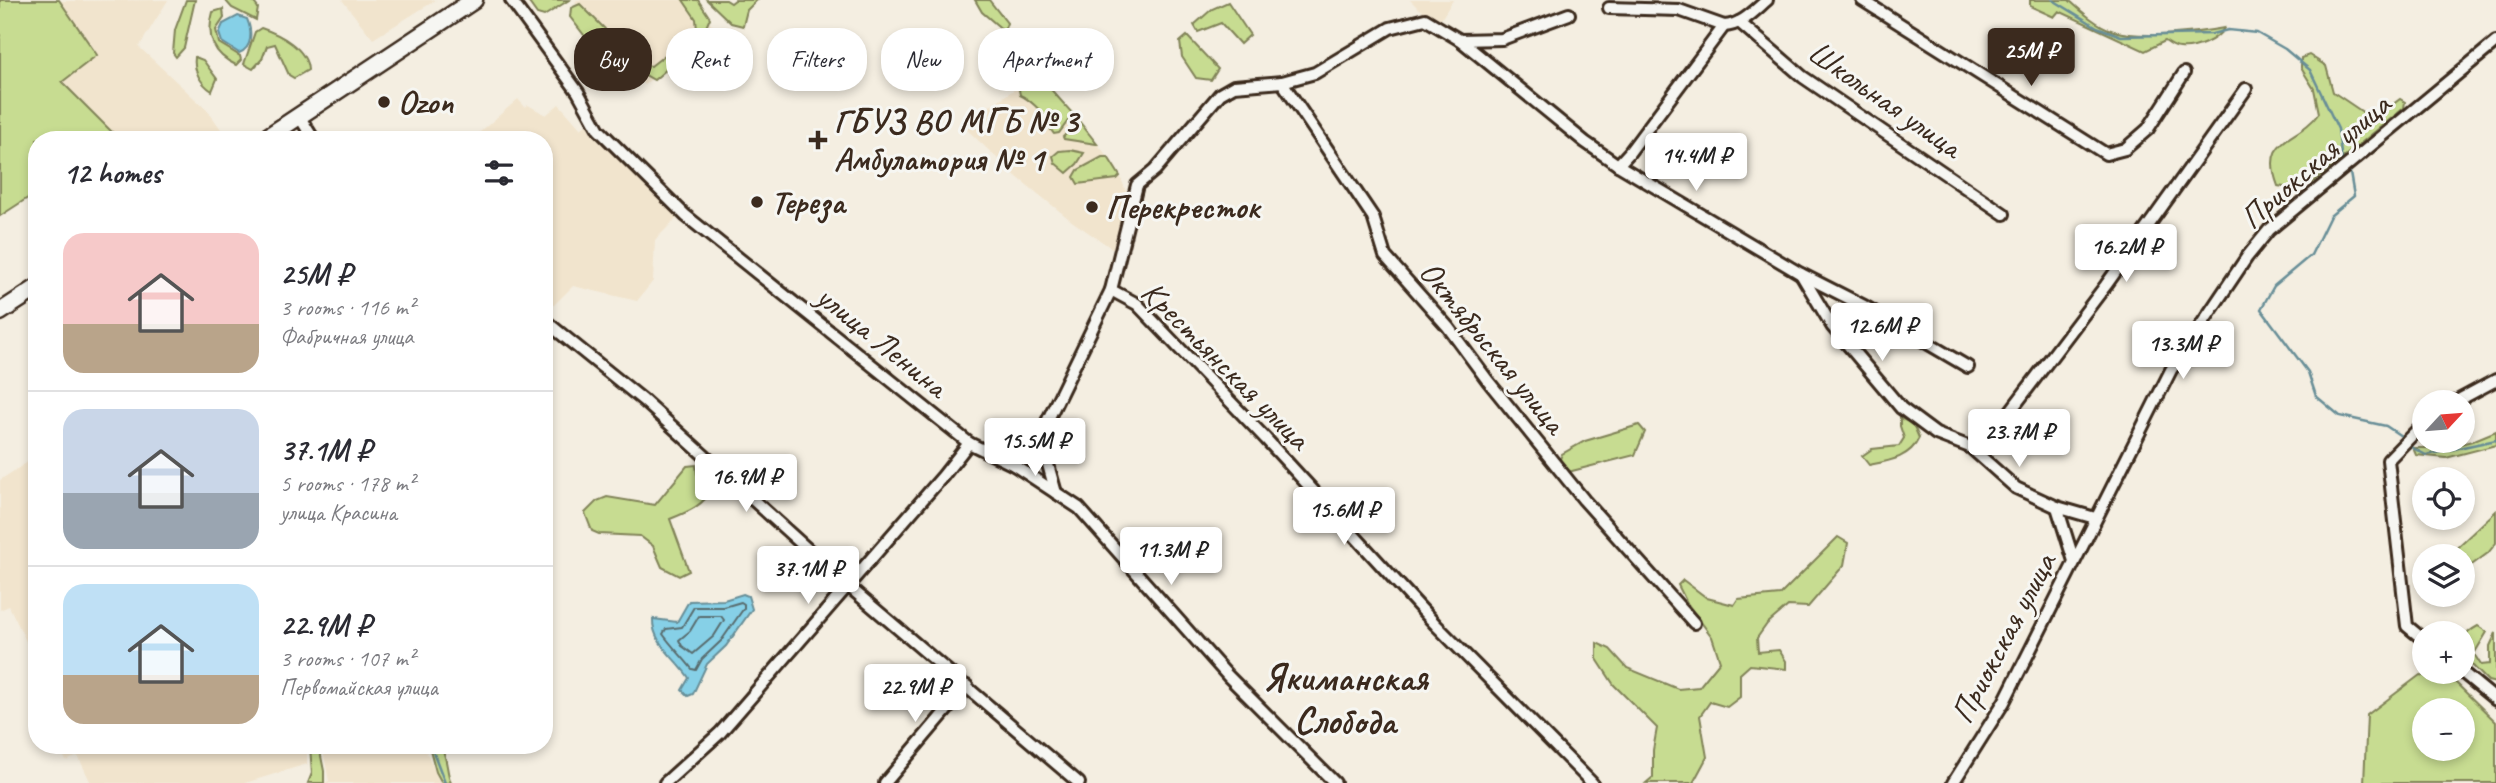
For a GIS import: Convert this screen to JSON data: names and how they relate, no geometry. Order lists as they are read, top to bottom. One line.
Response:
{"streets":{"street":["Школьная улица","Приокская улица","улица Ленина","Октябрьская улица","Крестьянская улица"]},"districts":["Якиманская Слобода"],"places":{"other":["Ozon","Тереза","Перекресток"],"health":["ГБУЗ ВО МГБ № 3 Амбулатория № 1"]},"north":"top right","page":{"price":["25M ₽","14.4M ₽","16.2M ₽","12.6M ₽","13.3M ₽","23.7M ₽","15.5M ₽","16.9M ₽","15.6M ₽","11.3M ₽","37.1M ₽","22.9M ₽"],"chip":["Buy","Rent","Filters","New","Apartment"],"heading":"12 homes","list":[{"name":"25M ₽","note":"3 rooms · 116 m² · Фабричная улица"},{"name":"37.1M ₽","note":"5 rooms · 178 m² · улица Красина"},{"name":"22.9M ₽","note":"3 rooms · 107 m² · Первомайская улица"}],"map_buttons":["+","−"]}}
